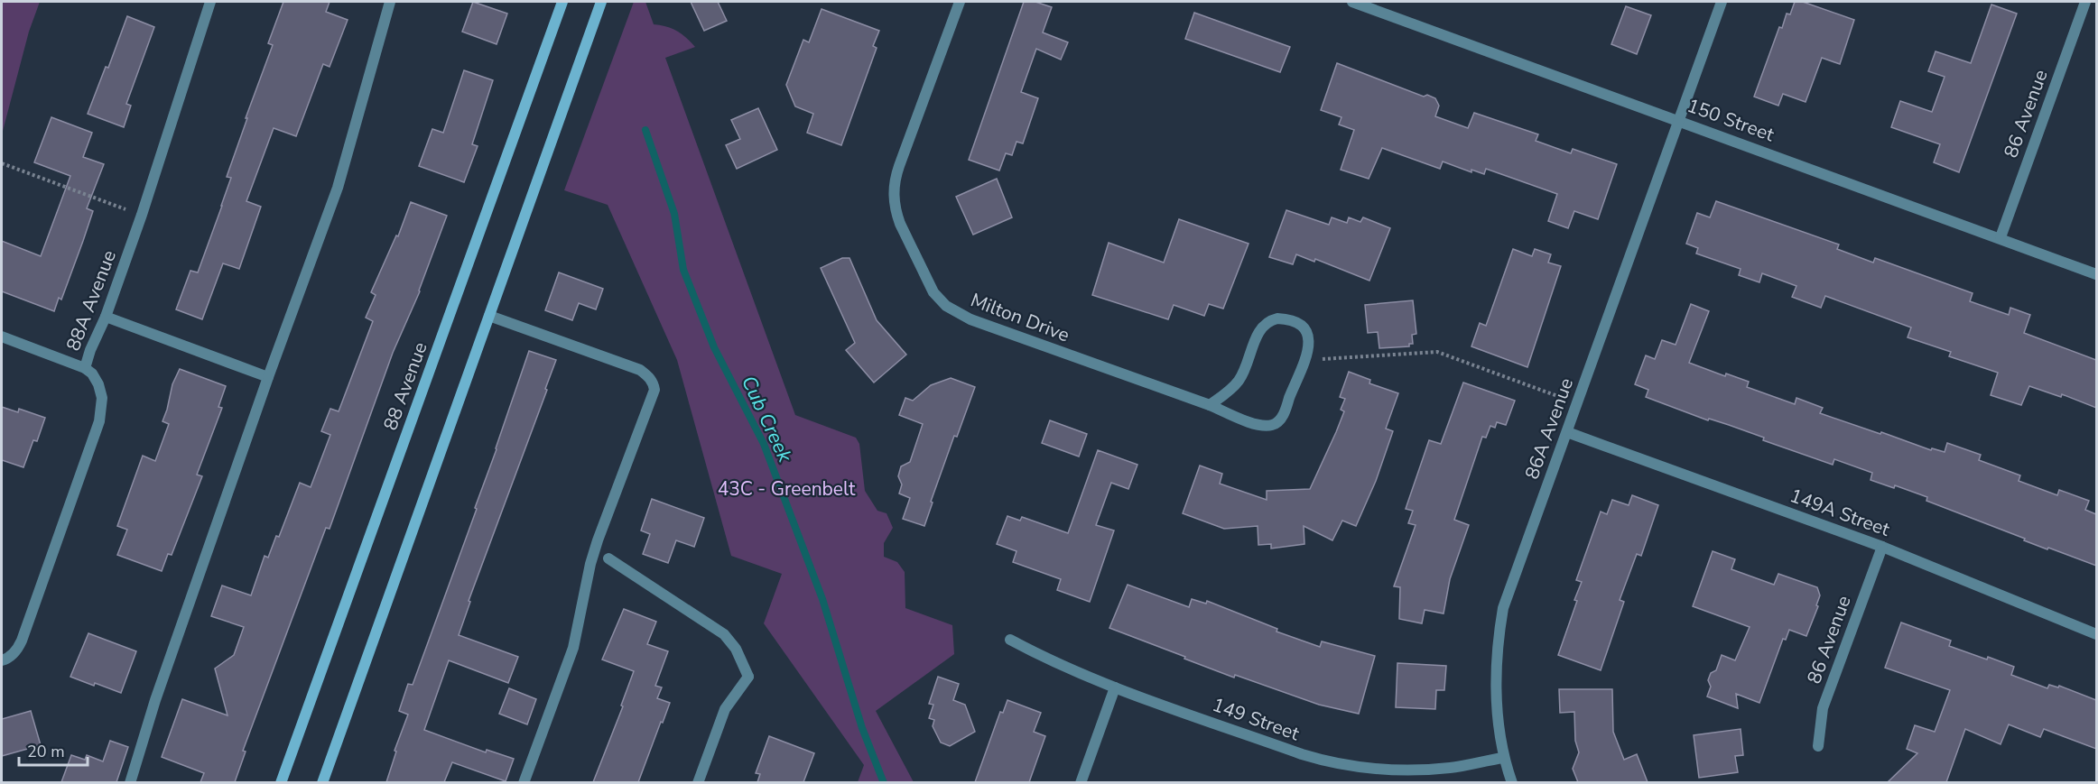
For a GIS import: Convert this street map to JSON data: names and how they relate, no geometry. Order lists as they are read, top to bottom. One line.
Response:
{"streets":{"main road":["88 Avenue"],"street":["86 Avenue","150 Street","88A Avenue","Milton Drive","86A Avenue","149A Street","149 Street"]},"crossings":[["86 Avenue","150 Street"],["86 Avenue","149A Street"],["150 Street","86A Avenue"],["86A Avenue","149A Street"],["86A Avenue","149 Street"]],"water":["Cub Creek"],"parks":["43C - Greenbelt"],"scale_bar":"20 m"}
